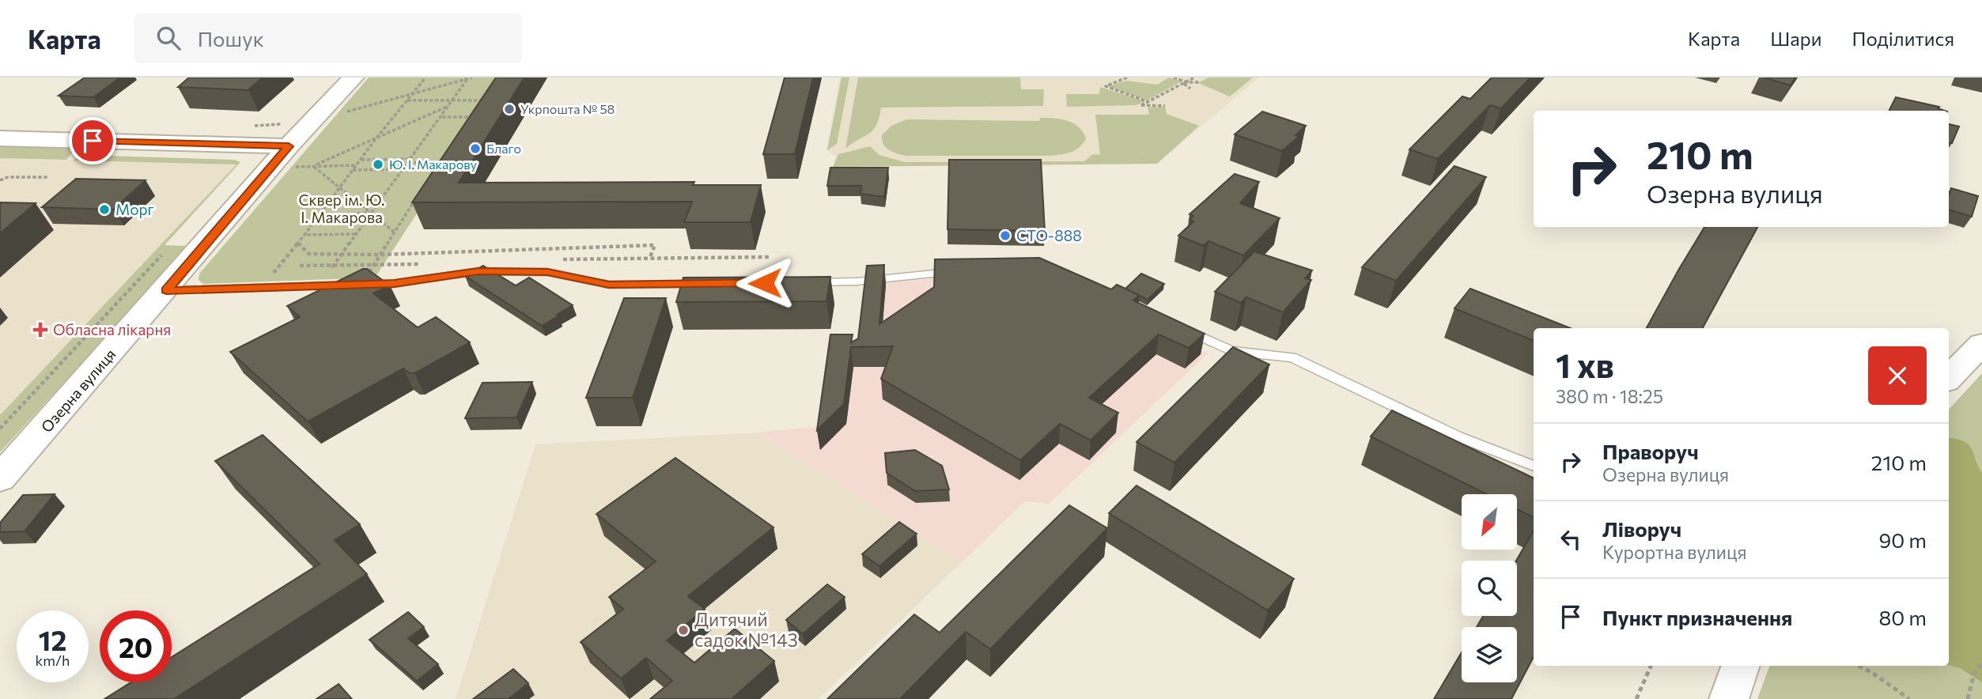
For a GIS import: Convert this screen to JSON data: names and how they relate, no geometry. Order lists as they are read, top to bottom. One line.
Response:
{"streets":{"street":["Озерна вулиця"]},"parks":["Сквер ім. Ю. І. Макарова"],"places":{"other":["Укрпошта № 58","Благо","Ю. І. Макарову","Морг","СТО-888","Дитячий садок №143"],"health":["Обласна лікарня"]},"north":"bottom left","page":{"header":"Карта","search":"Пошук","nav":["Карта","Шари","Поділитися"],"turn":["210 m","Озерна вулиця"],"heading":["1 хв","380 m · 18:25"],"list":[{"name":"Праворуч","note":"Озерна вулиця","value":"210 m"},{"name":"Ліворуч","note":"Курортна вулиця","value":"90 m"},{"name":"Пункт призначення","value":"80 m"}],"speed":"12 km/h","limit":"20"}}
